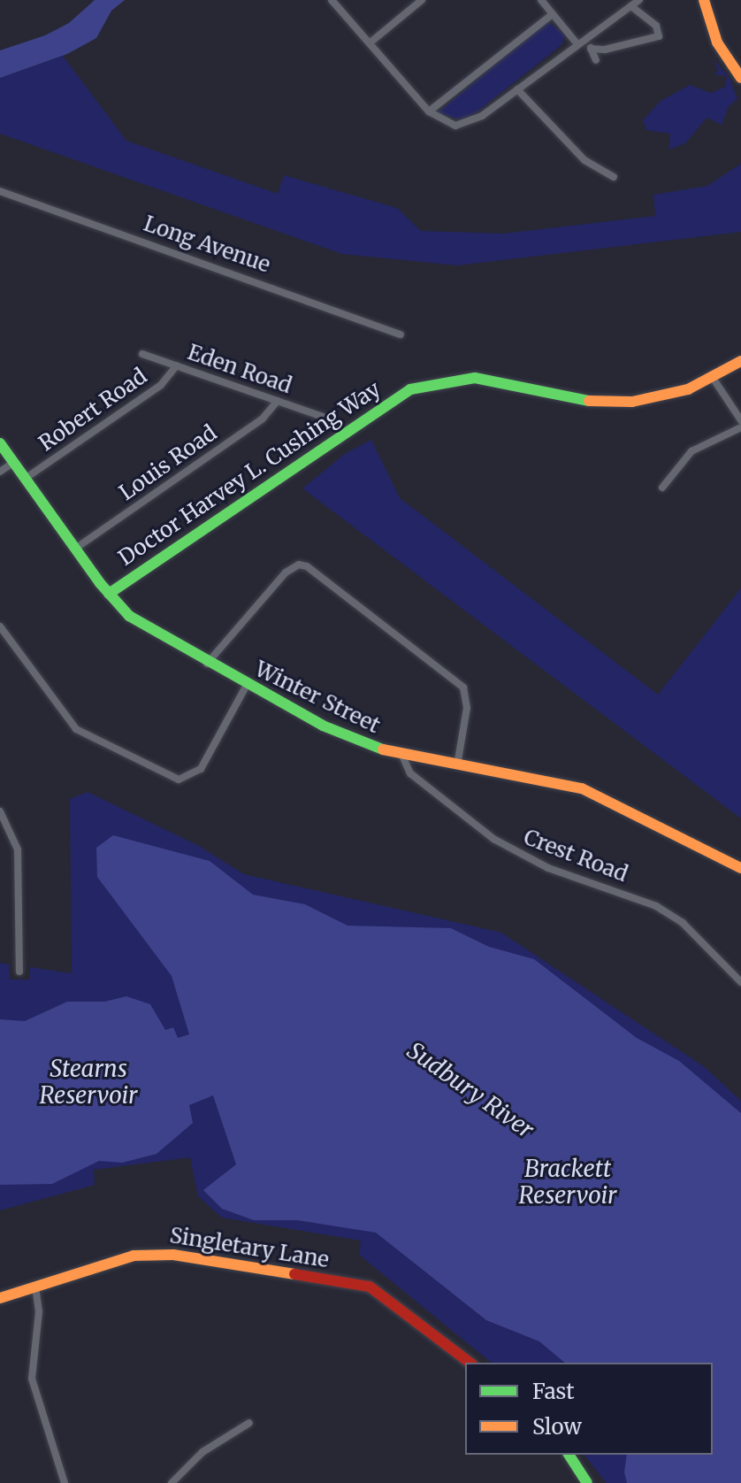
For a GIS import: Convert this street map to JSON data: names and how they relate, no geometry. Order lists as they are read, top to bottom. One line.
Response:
{"streets":{"street":["Long Avenue","Eden Road","Robert Road","Louis Road","Doctor Harvey L. Cushing Way","Winter Street","Crest Road","Singletary Lane"]},"crossings":[["Eden Road","Robert Road"],["Eden Road","Louis Road"],["Robert Road","Winter Street"],["Louis Road","Winter Street"],["Doctor Harvey L. Cushing Way","Winter Street"],["Winter Street","Crest Road"]],"water":["Stearns Reservoir","Sudbury River","Brackett Reservoir"],"legend":["Fast","Slow"]}
